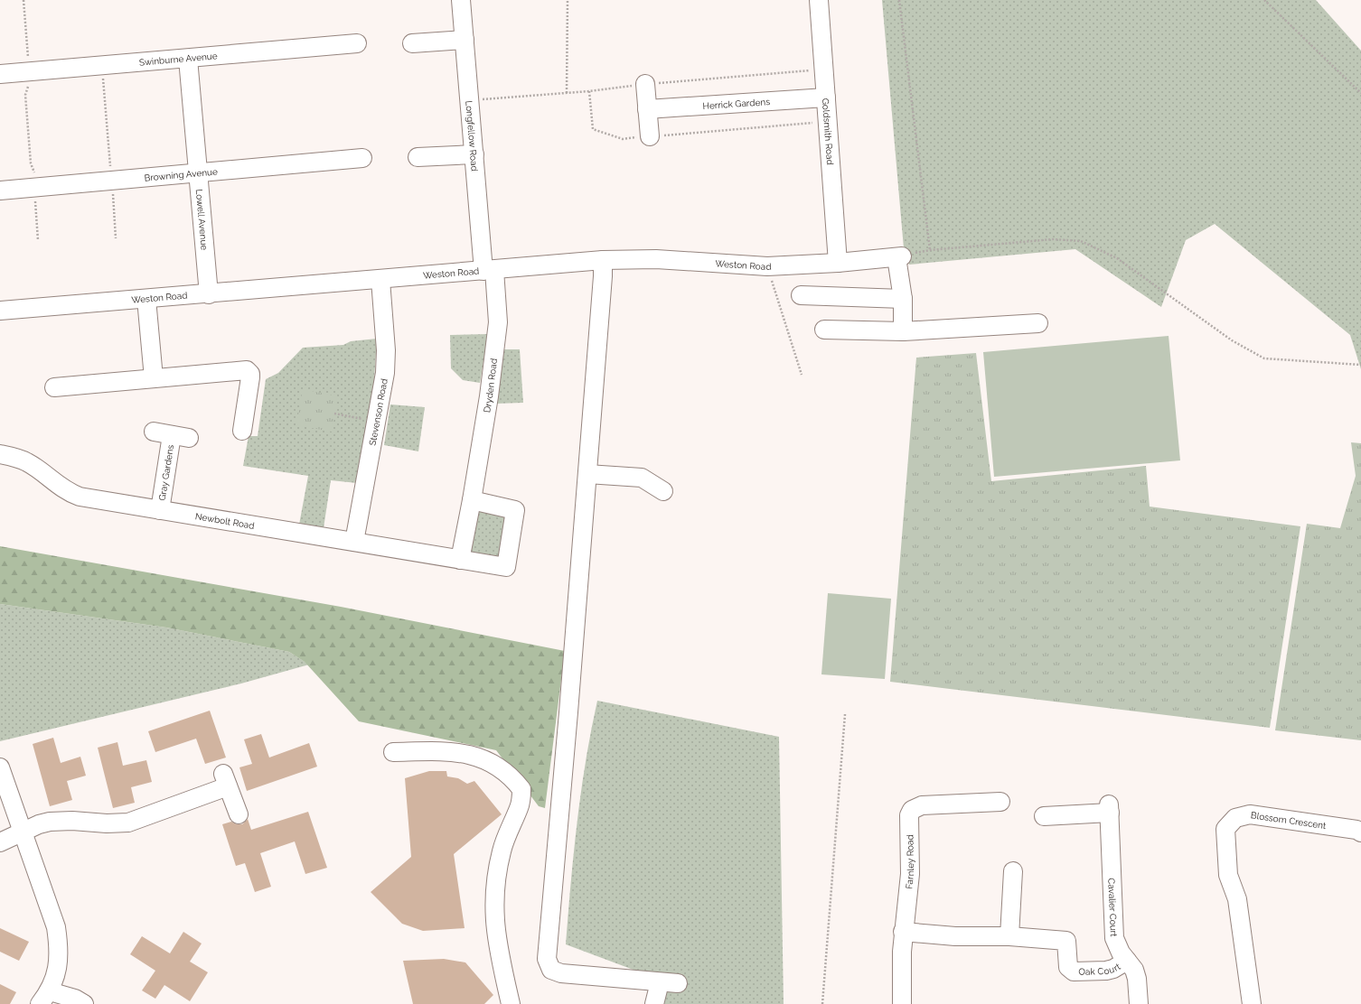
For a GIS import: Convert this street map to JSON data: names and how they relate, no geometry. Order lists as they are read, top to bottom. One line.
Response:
{"streets":{"street":["Swinburne Avenue","Herrick Gardens","Goldsmith Road","Longfellow Road","Browning Avenue","Lowell Avenue","Weston Road","Dryden Road","Stevenson Road","Gray Gardens","Newbolt Road","Blossom Crescent","Farnley Road","Cavalier Court","Oak Court"]},"crossings":[["Swinburne Avenue","Lowell Avenue"],["Herrick Gardens","Goldsmith Road"],["Goldsmith Road","Weston Road"],["Longfellow Road","Weston Road"],["Longfellow Road","Dryden Road"],["Browning Avenue","Lowell Avenue"],["Lowell Avenue","Weston Road"],["Weston Road","Dryden Road"],["Weston Road","Stevenson Road"],["Dryden Road","Newbolt Road"],["Stevenson Road","Newbolt Road"],["Gray Gardens","Newbolt Road"],["Farnley Road","Oak Court"],["Cavalier Court","Oak Court"]]}
